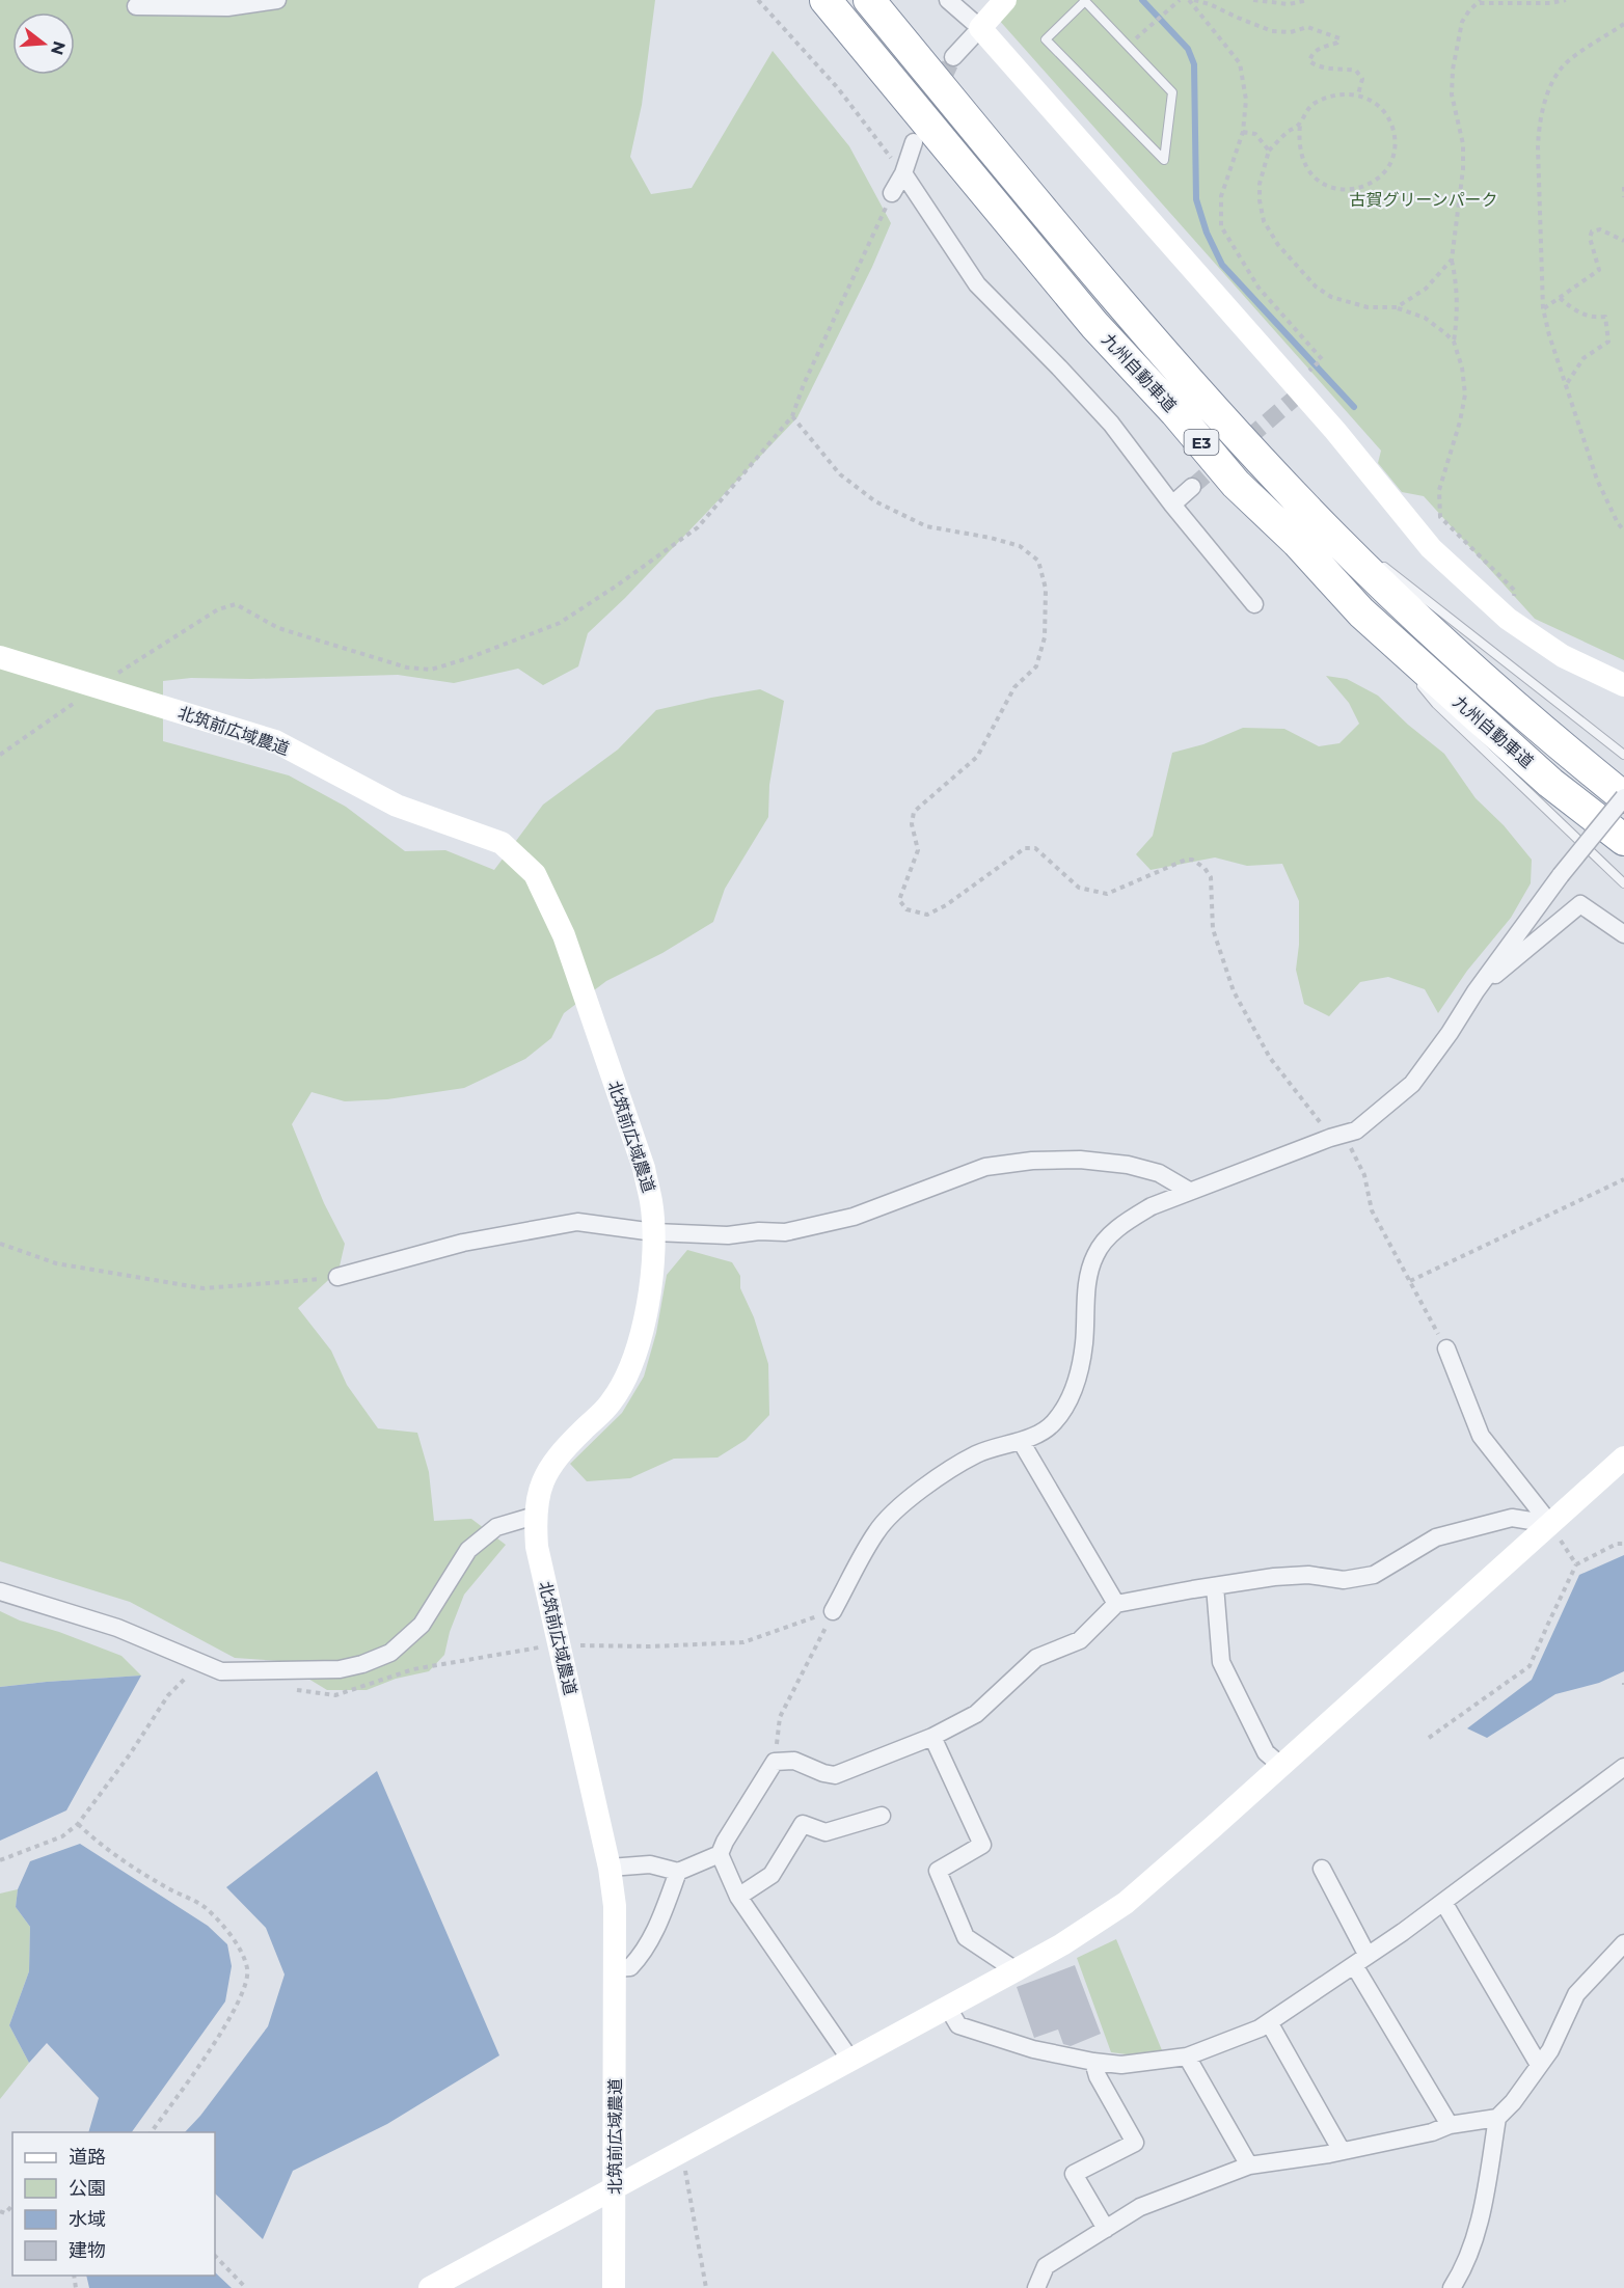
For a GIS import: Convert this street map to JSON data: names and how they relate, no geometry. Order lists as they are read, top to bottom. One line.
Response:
{"streets":{"highway":["九州自動車道","E3"],"street":["北筑前広域農道"]},"parks":["古賀グリーンパーク"],"legend":["道路","公園","水域","建物"],"north":"right"}
